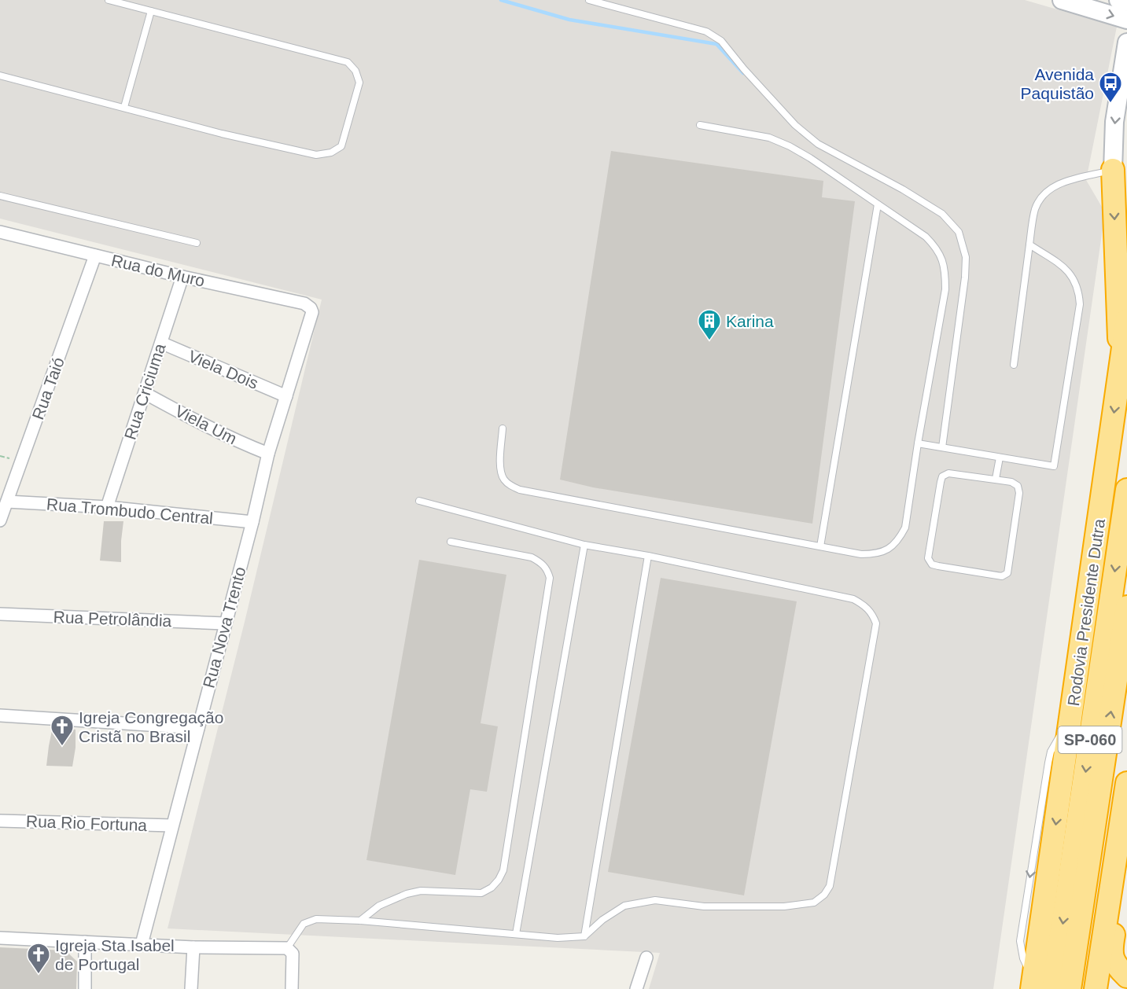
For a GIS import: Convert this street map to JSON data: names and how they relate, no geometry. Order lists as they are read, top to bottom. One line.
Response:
{"streets":{"highway":["Rodovia Presidente Dutra","SP-060"],"street":["Rua do Muro","Viela Dois","Rua Taió","Rua Criciuma","Viela Um","Rua Trombudo Central","Rua Petrolândia","Rua Nova Trento","Rua Rio Fortuna"]},"crossings":[["Rua do Muro","Rua Taió"],["Rua do Muro","Rua Criciuma"],["Rua do Muro","Rua Nova Trento"],["Viela Dois","Rua Criciuma"],["Viela Dois","Rua Nova Trento"],["Rua Taió","Rua Trombudo Central"],["Rua Criciuma","Viela Um"],["Rua Criciuma","Rua Trombudo Central"],["Viela Um","Rua Nova Trento"],["Rua Trombudo Central","Rua Nova Trento"],["Rua Petrolândia","Rua Nova Trento"],["Rua Nova Trento","Rua Rio Fortuna"]],"places":{"bus stop":["Avenida Paquistão"],"building":["Karina"],"church":["Igreja Congregação Cristã no Brasil","Igreja Sta Isabel de Portugal"]}}
